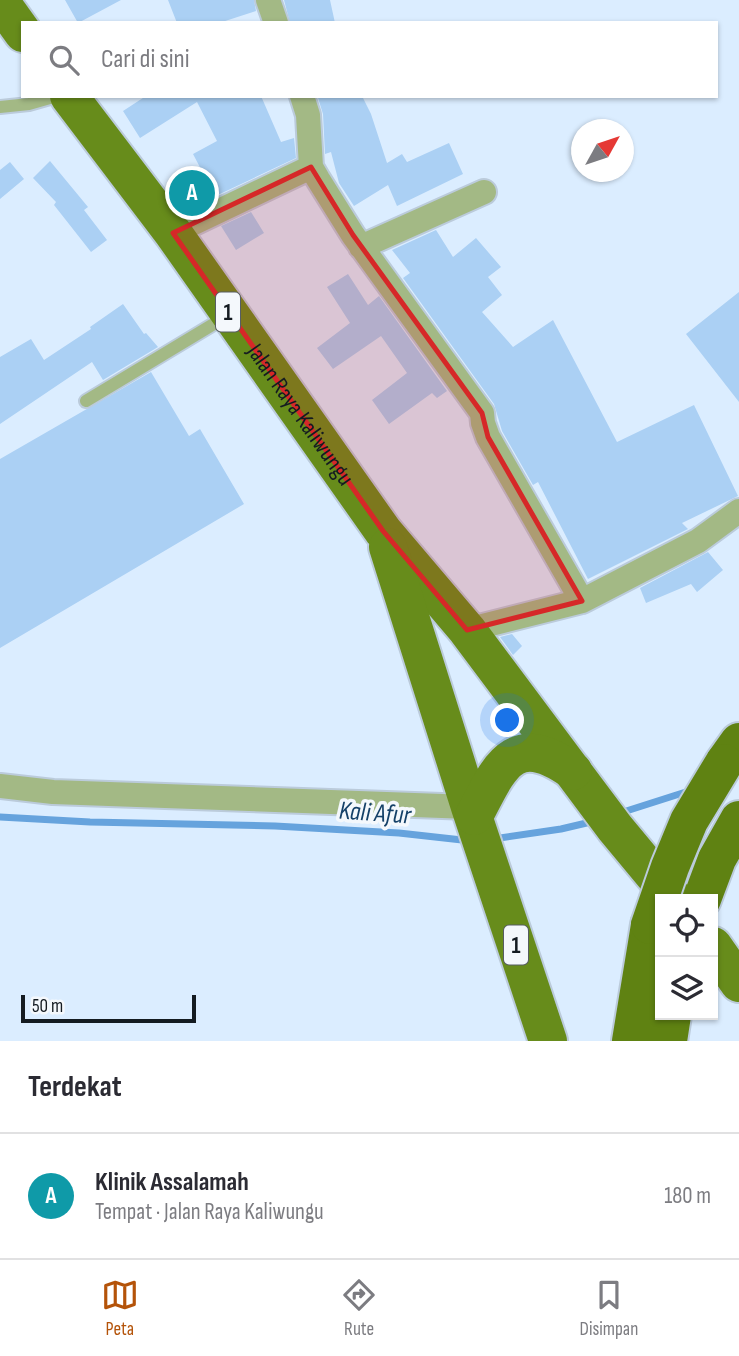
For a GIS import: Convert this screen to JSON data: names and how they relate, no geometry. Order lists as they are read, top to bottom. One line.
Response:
{"streets":{"main road":["1","Jalan Raya Kaliwungu"]},"crossings":[["1","Jalan Raya Kaliwungu"]],"water":["Kali Afur"],"scale_bar":"50 m","north":"top right","page":{"search":"Cari di sini","pins":"A","scale":"50 m","heading":"Terdekat","list":[{"mark":"A","name":"Klinik Assalamah","note":"Tempat · Jalan Raya Kaliwungu","value":"180 m"}],"nav":["Peta","Rute","Disimpan"]}}
